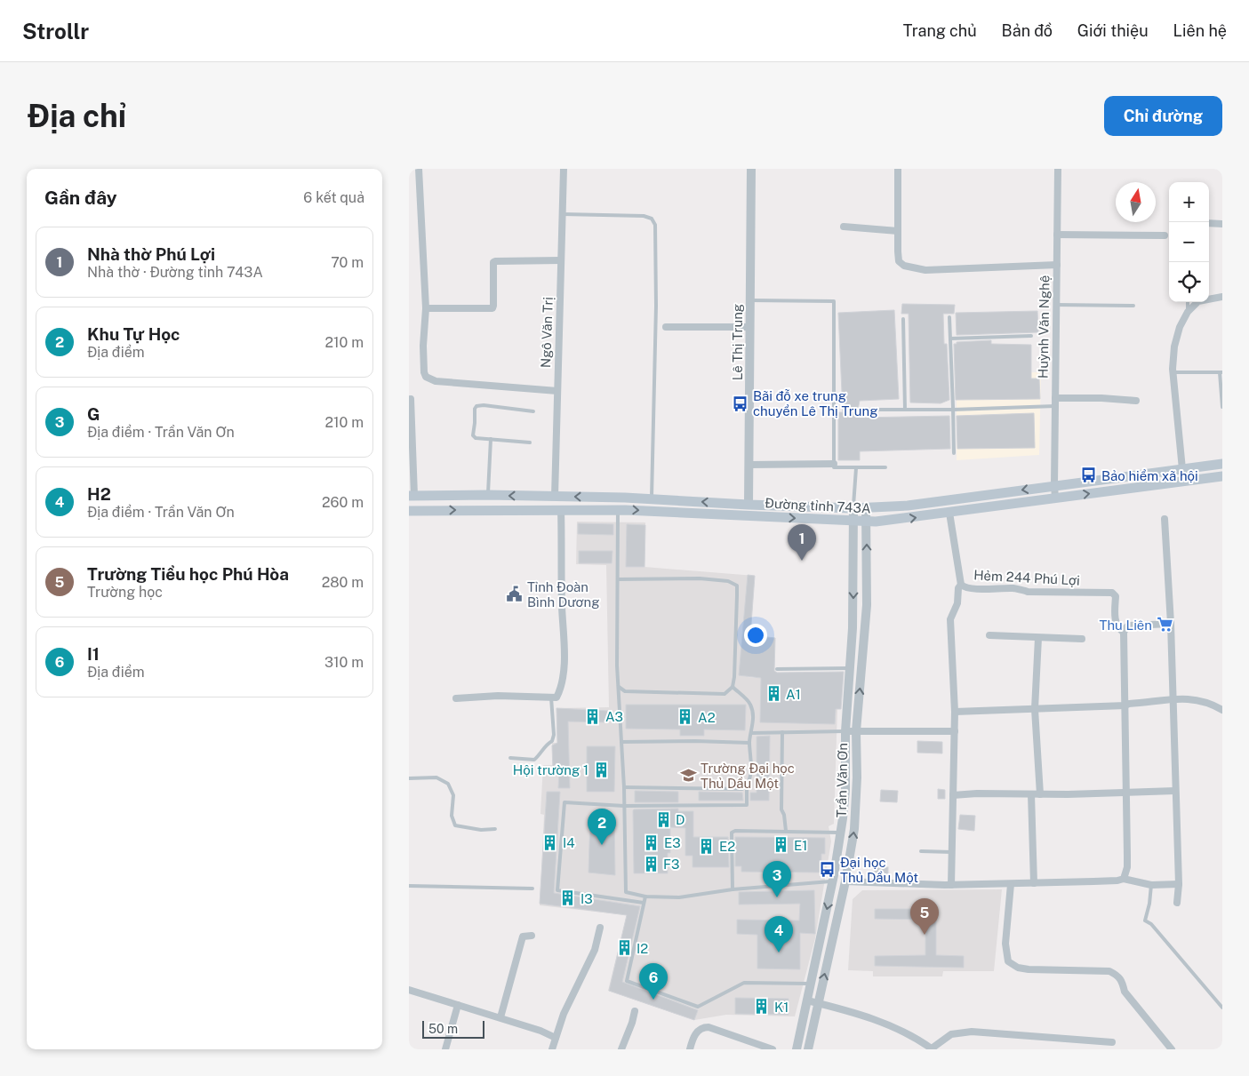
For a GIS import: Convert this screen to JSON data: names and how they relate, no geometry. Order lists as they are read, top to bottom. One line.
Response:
{"streets":{"main road":["Đường tỉnh 743A"],"street":["Huỳnh Văn Nghệ","Ngô Văn Trị","Lê Thị Trung","Hẻm 244 Phú Lợi","Trần Văn Ơn"]},"crossings":[["Huỳnh Văn Nghệ","Đường tỉnh 743A"],["Ngô Văn Trị","Đường tỉnh 743A"],["Lê Thị Trung","Đường tỉnh 743A"],["Đường tỉnh 743A","Hẻm 244 Phú Lợi"],["Đường tỉnh 743A","Trần Văn Ơn"]],"places":{"bus stop":["Bãi đỗ xe trung chuyển Lê Thị Trung","Bảo hiểm xã hội","Đại học Thủ Dầu Một"],"public building":["Tỉnh Đoàn Bình Dương"],"supermarket":["Thu Liên"],"building":["A1","A3","A2","Hội trường 1","D","I4","E3","E1","E2","F3","I3","I2","K1"],"school or university":["Trường Đại học Thủ Dầu Một"]},"scale_bar":"50 m","north":"top","page":{"header":"Strollr","nav":["Trang chủ","Bản đồ","Giới thiệu","Liên hệ"],"buttons":"Chỉ đường","title":"Địa chỉ","heading":["Gần đây","6 kết quả"],"map_buttons":["+","−"],"list":[{"mark":"1","name":"Nhà thờ Phú Lợi","note":"Nhà thờ · Đường tỉnh 743A","value":"70 m"},{"mark":"2","name":"Khu Tự Học","note":"Địa điểm","value":"210 m"},{"mark":"3","name":"G","note":"Địa điểm · Trần Văn Ơn","value":"210 m"},{"mark":"4","name":"H2","note":"Địa điểm · Trần Văn Ơn","value":"260 m"},{"mark":"5","name":"Trường Tiểu học Phú Hòa","note":"Trường học","value":"280 m"},{"mark":"6","name":"I1","note":"Địa điểm","value":"310 m"}],"pins":["1","2","3","5","4","6"],"scale":"50 m"}}
